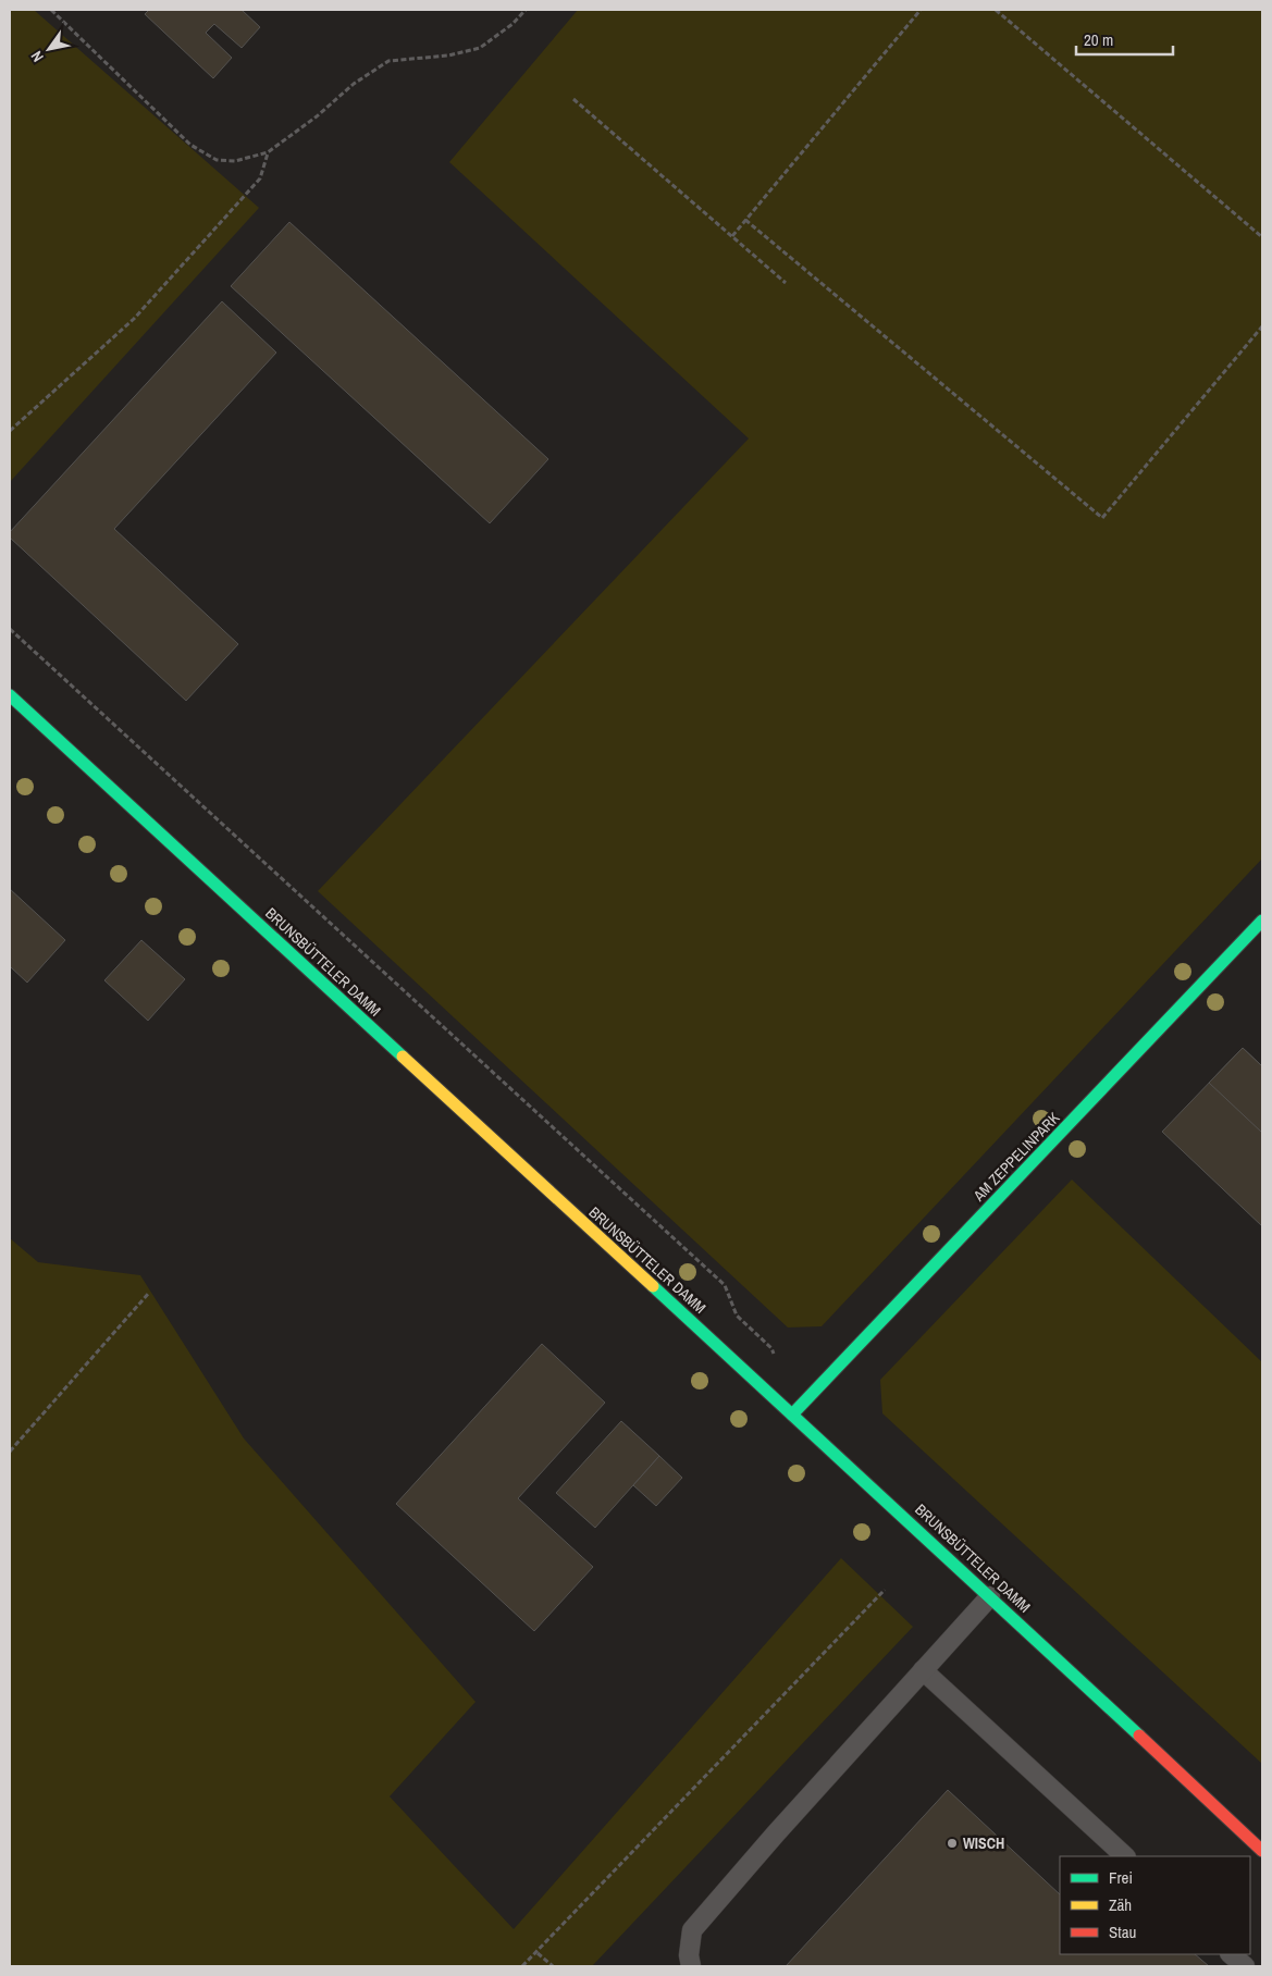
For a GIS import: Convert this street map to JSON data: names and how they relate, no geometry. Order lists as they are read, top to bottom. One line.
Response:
{"streets":{"main road":["BRUNSBÜTTELER DAMM","AM ZEPPELINPARK"]},"crossings":[["BRUNSBÜTTELER DAMM","AM ZEPPELINPARK"]],"places":["WISCH"],"legend":["Frei","Zäh","Stau"],"scale_bar":"20 m","north":"bottom left"}
